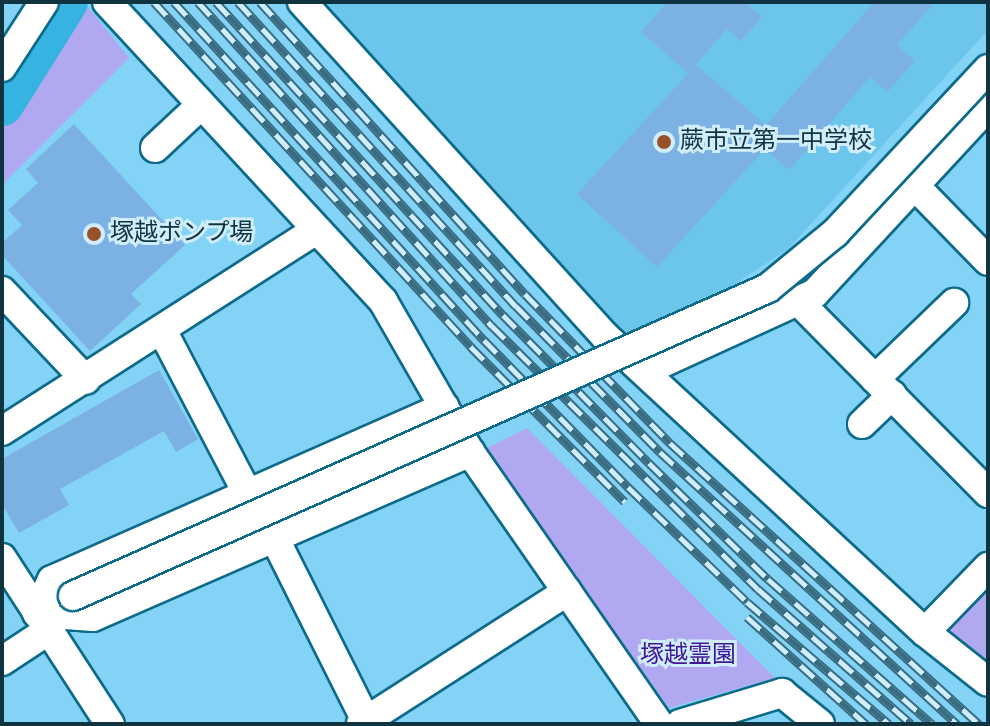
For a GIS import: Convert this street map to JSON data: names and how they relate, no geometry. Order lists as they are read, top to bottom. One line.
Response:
{"parks":["塚越霊園"],"places":["蕨市立第一中学校","塚越ポンプ場"]}
